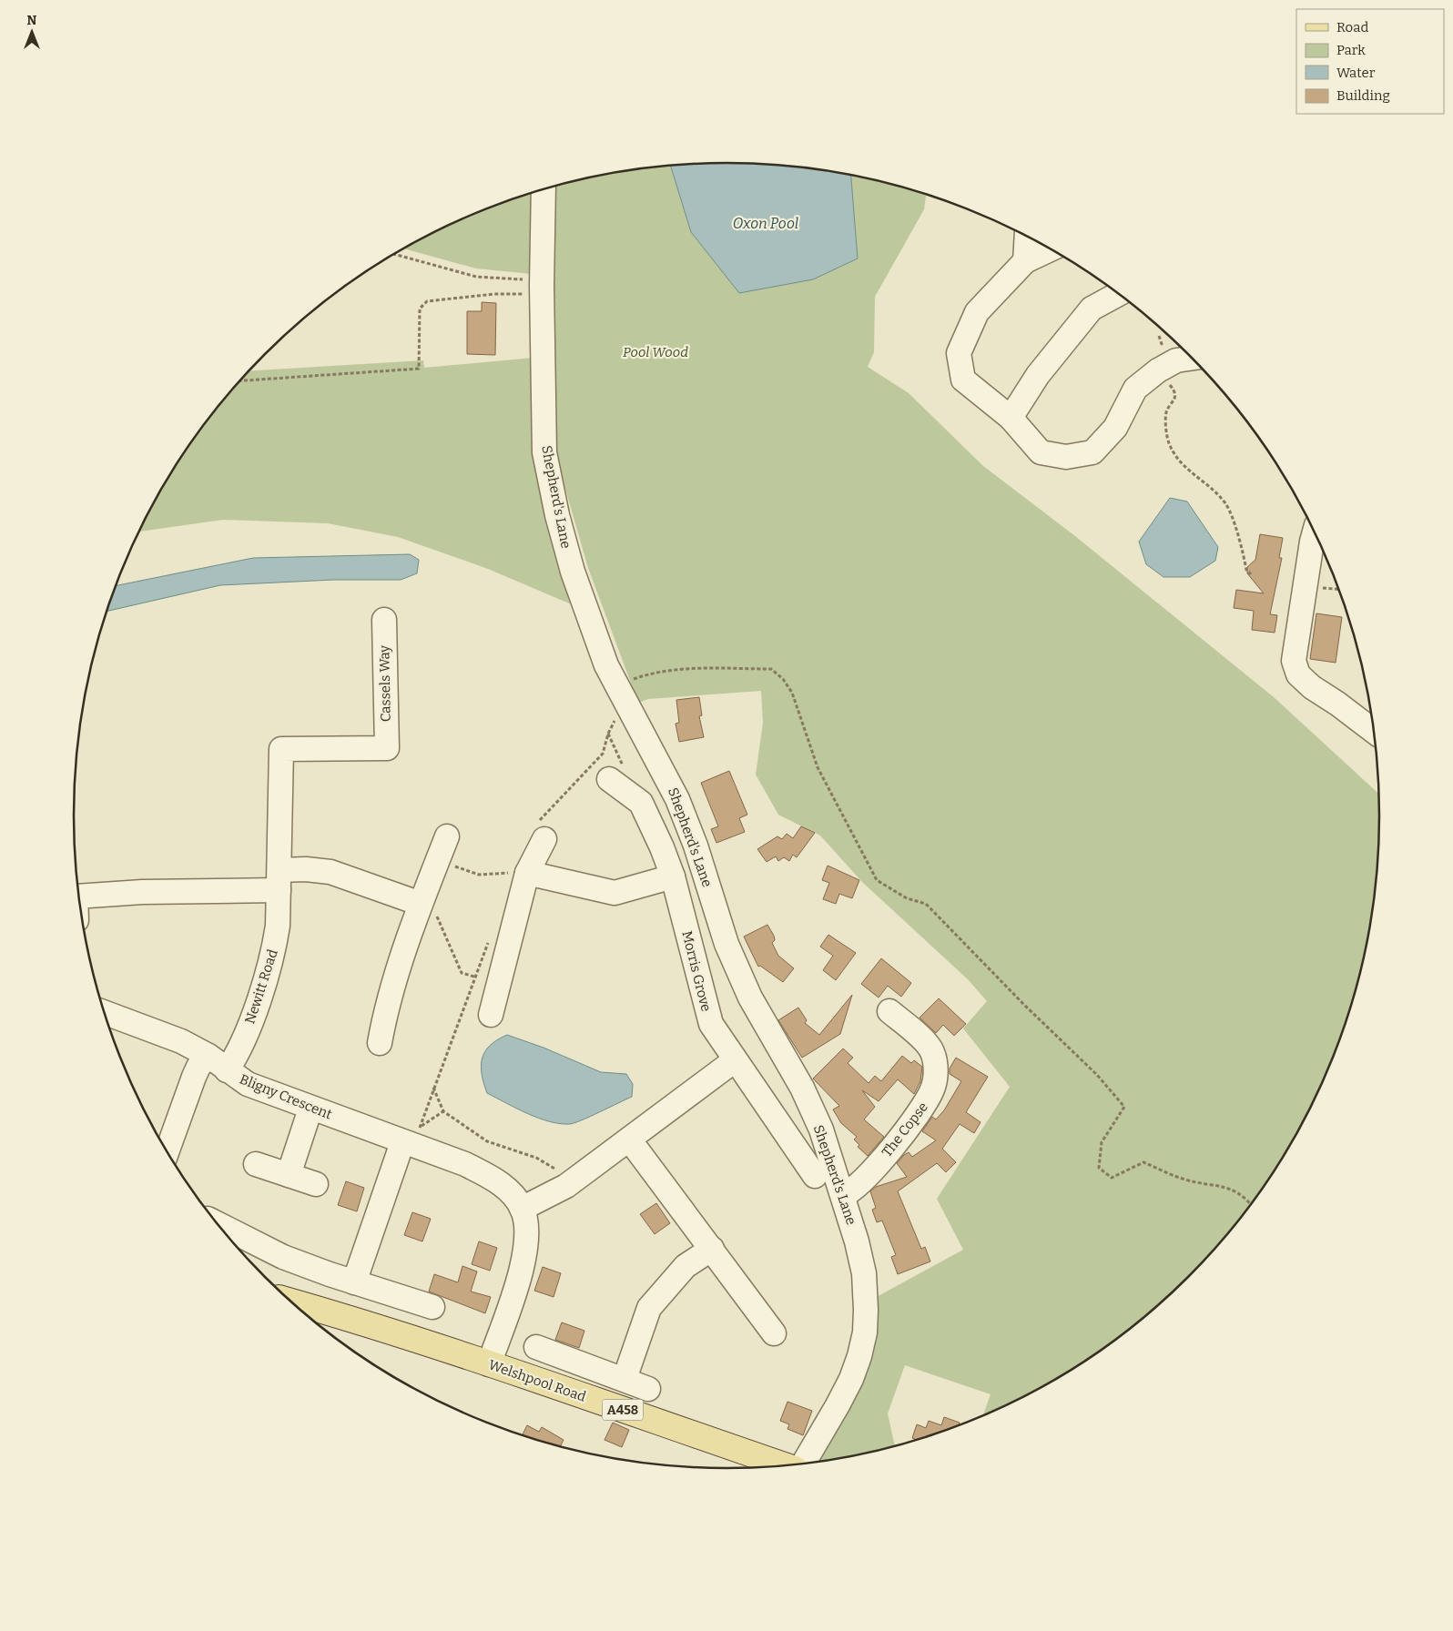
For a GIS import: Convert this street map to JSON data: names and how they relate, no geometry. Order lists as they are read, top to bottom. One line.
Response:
{"streets":{"main road":["Welshpool Road","A458"],"street":["Shepherd's Lane","Cassels Way","Morris Grove","Newitt Road","Bligny Crescent","The Copse"]},"crossings":[["Shepherd's Lane","The Copse"],["Cassels Way","Newitt Road"],["Newitt Road","Bligny Crescent"],["Bligny Crescent","Welshpool Road"]],"water":["Oxon Pool"],"parks":["Pool Wood"],"legend":["Road","Park","Water","Building"],"north":"top"}
